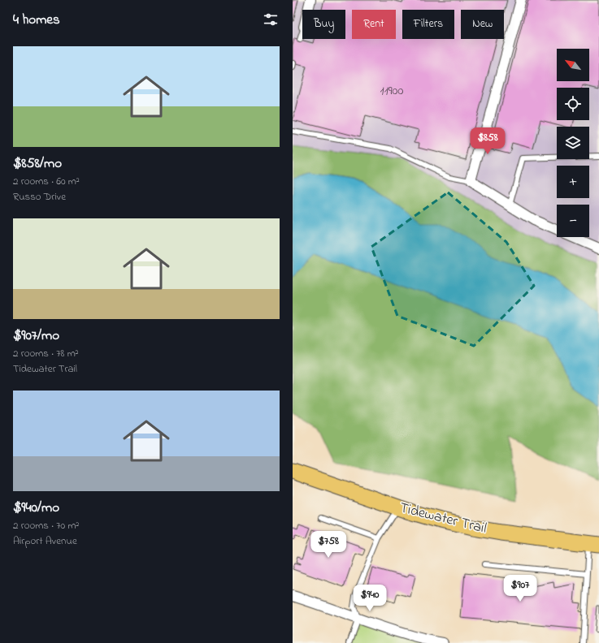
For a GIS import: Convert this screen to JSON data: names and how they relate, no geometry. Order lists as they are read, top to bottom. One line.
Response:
{"streets":{"main road":["Tidewater Trail"]},"house_numbers":["11900"],"north":"top left","page":{"heading":"4 homes","chip":["Buy","Rent","Filters","New"],"list":[{"name":"$858/mo","note":"2 rooms · 60 m² · Russo Drive"},{"name":"$907/mo","note":"2 rooms · 78 m² · Tidewater Trail"},{"name":"$940/mo","note":"2 rooms · 70 m² · Airport Avenue"}],"map_buttons":["+","−"],"price":["$858","$758","$907","$940"]}}
